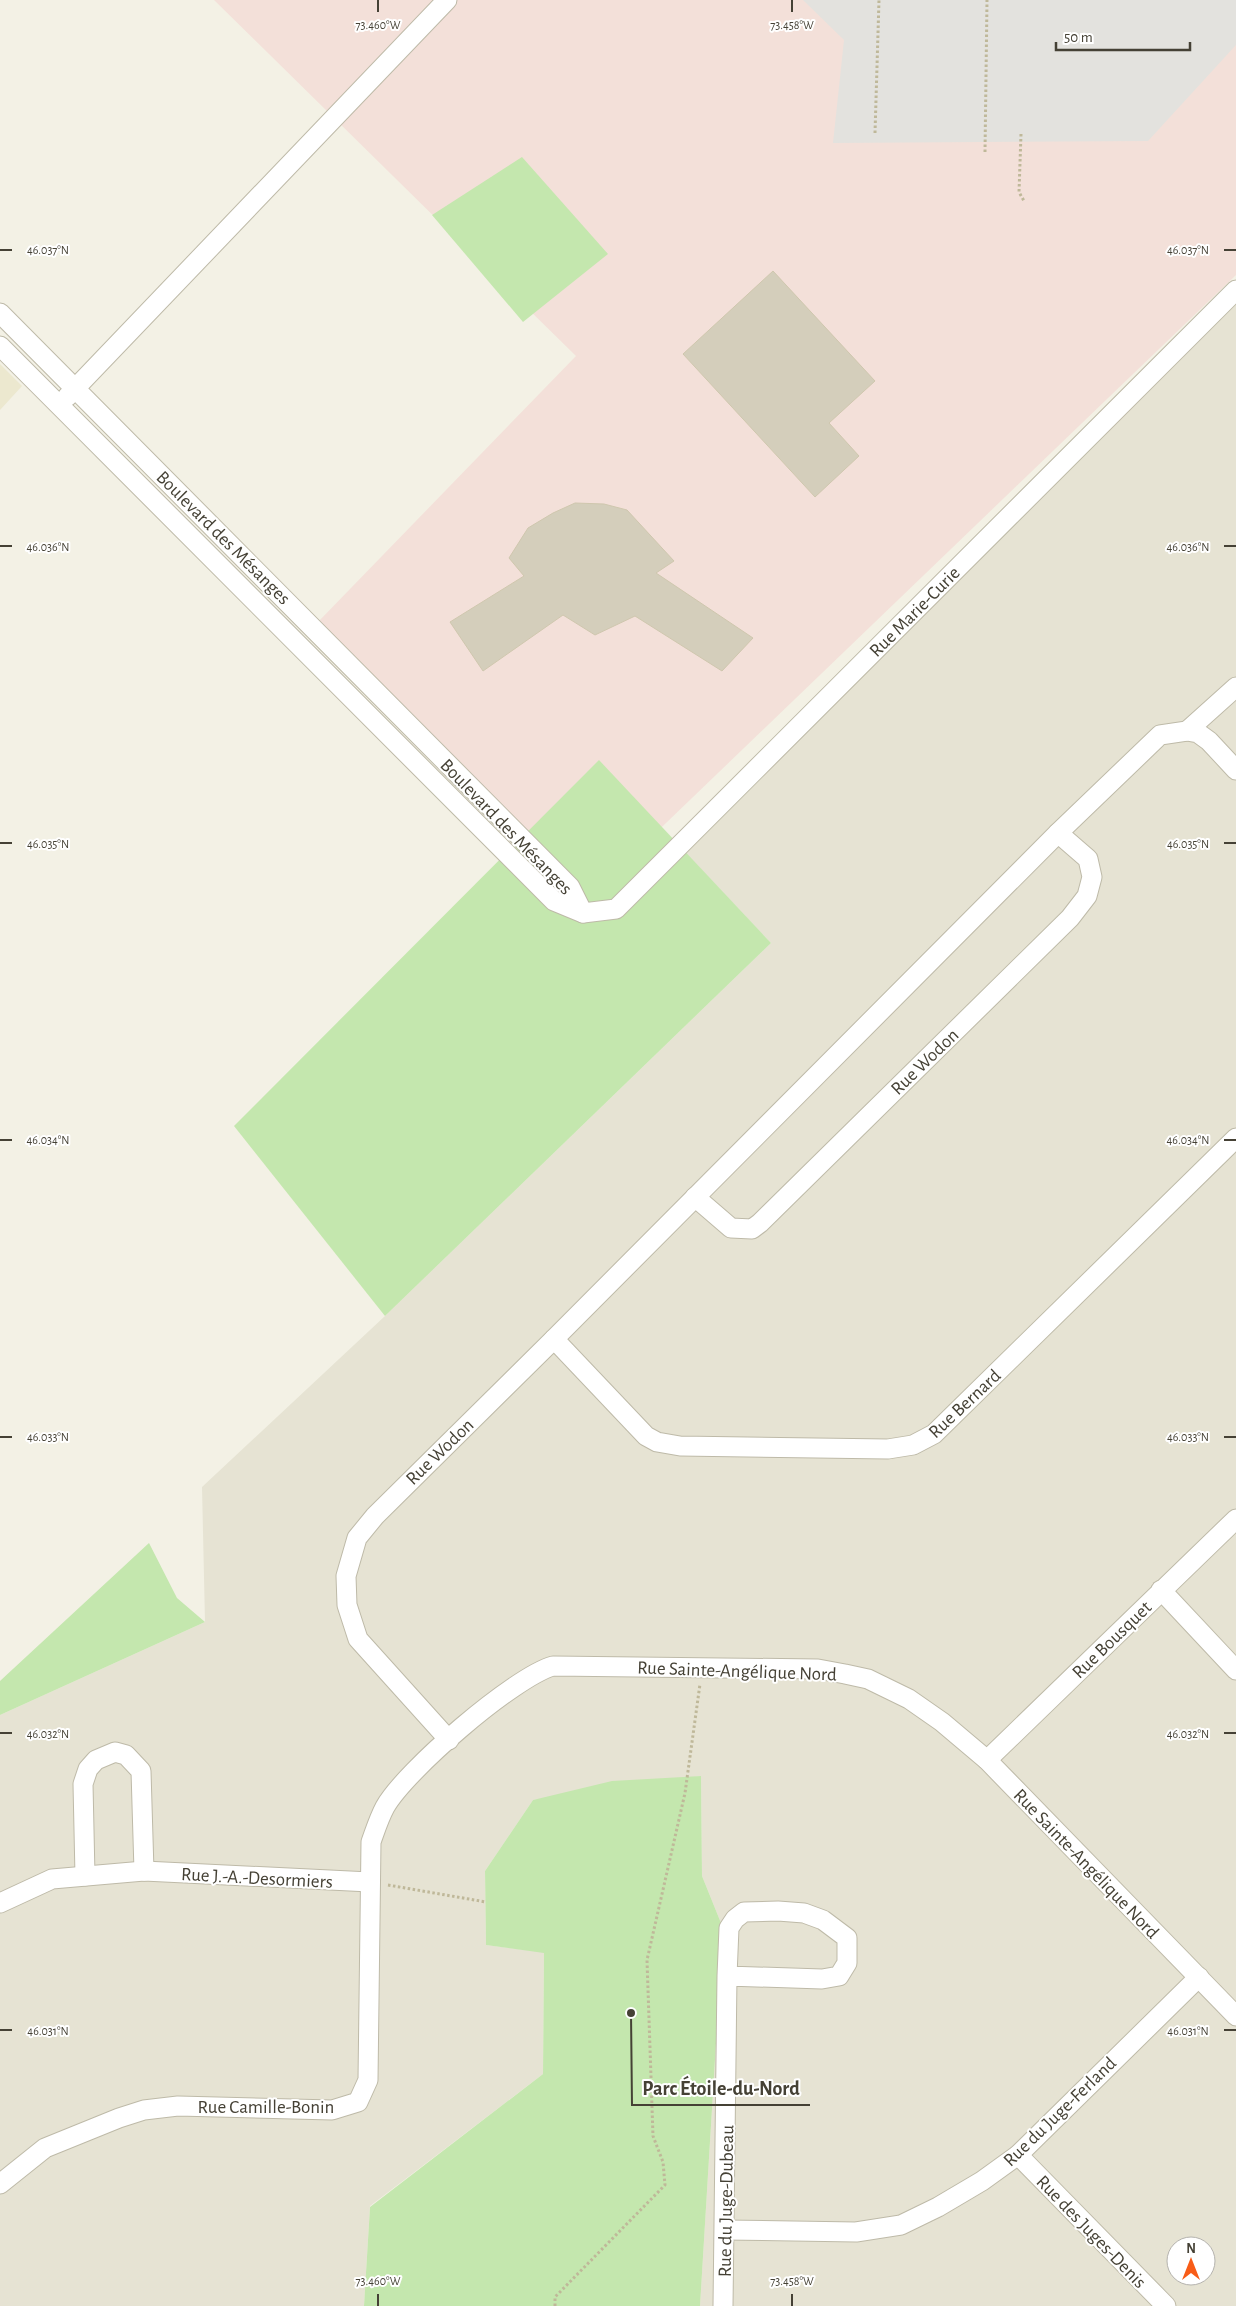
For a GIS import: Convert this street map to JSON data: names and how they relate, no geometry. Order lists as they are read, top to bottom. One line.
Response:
{"streets":{"street":["Boulevard des Mésanges","Rue Marie-Curie","Rue Wodon","Rue Bernard","Rue Bousquet","Rue Sainte-Angélique Nord","Rue J.-A.-Desormiers","Rue Camille-Bonin","Rue du Juge-Ferland","Rue du Juge-Dubeau","Rue des Juges-Denis"]},"crossings":[["Boulevard des Mésanges","Rue Marie-Curie"],["Rue Wodon","Rue Bernard"],["Rue Wodon","Rue Sainte-Angélique Nord"],["Rue Bousquet","Rue Sainte-Angélique Nord"],["Rue Sainte-Angélique Nord","Rue J.-A.-Desormiers"],["Rue Sainte-Angélique Nord","Rue Camille-Bonin"],["Rue Sainte-Angélique Nord","Rue du Juge-Ferland"],["Rue J.-A.-Desormiers","Rue Camille-Bonin"],["Rue du Juge-Ferland","Rue du Juge-Dubeau"],["Rue du Juge-Ferland","Rue des Juges-Denis"]],"places":["Parc Étoile-du-Nord"],"scale_bar":"50 m","north":"top","coordinates":["73.460°W","73.458°W","46.037°N","46.036°N","46.035°N","46.034°N","46.033°N","46.032°N","46.031°N"]}
